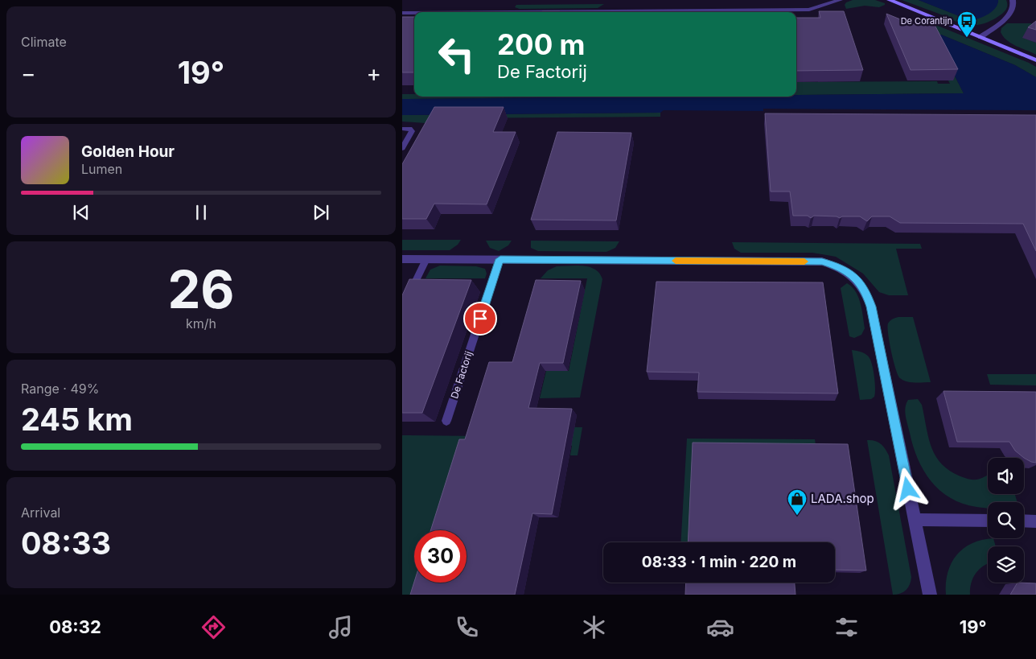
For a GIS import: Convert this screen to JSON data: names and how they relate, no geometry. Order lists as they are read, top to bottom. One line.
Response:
{"streets":{"lane":["De Factorij"]},"places":{"bus stop":["De Corantijn"],"shop":["LADA.shop"]},"page":{"tile":["Climate",["26","km/h"],["Range · 49%","245 km"],["Arrival","08:33"]],"turn":["200 m","De Factorij"],"heat":["−","19°","+"],"song":["Golden Hour","Lumen"],"limit":"30","trip":"08:33 · 1 min · 220 m","tabs":["08:32","19°"]}}
